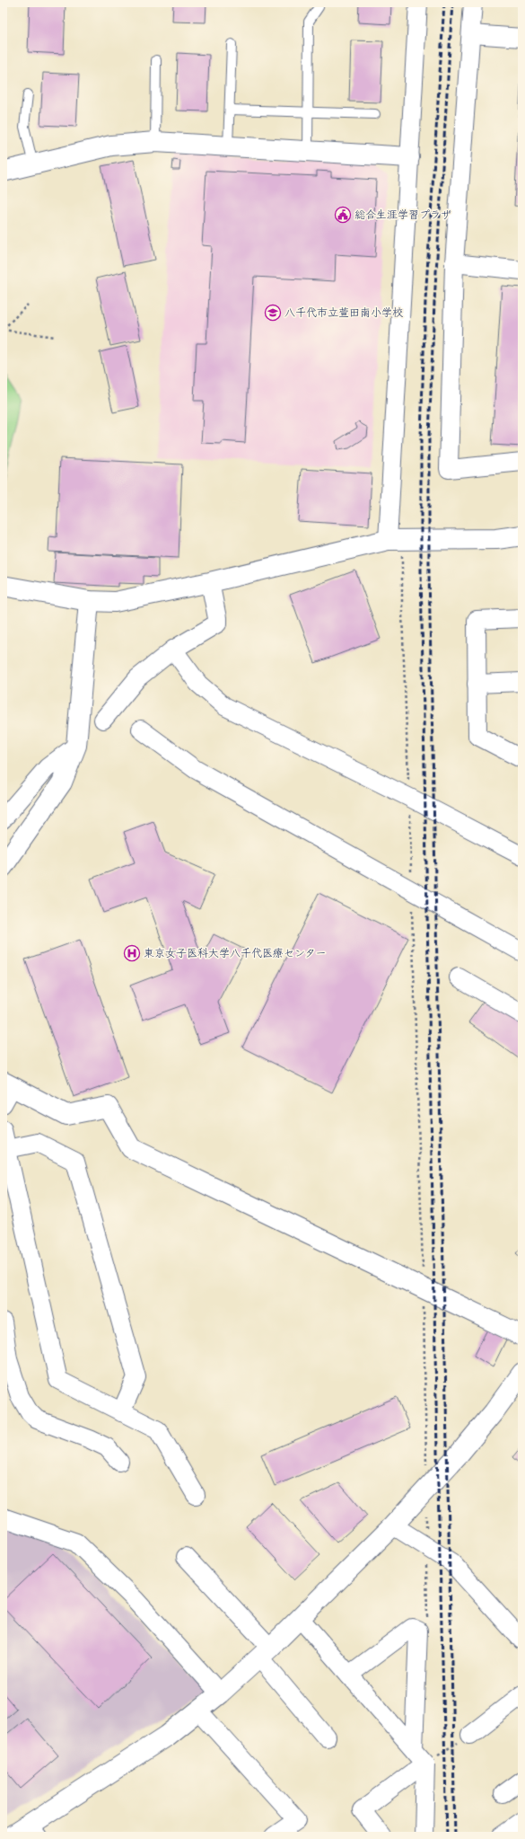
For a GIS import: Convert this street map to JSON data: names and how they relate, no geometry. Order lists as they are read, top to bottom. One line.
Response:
{"places":{"public building":["総合生涯学習プラザ"],"school or university":["八千代市立萱田南小学校"],"hospital":["東京女子医科大学八千代医療センター"]}}
